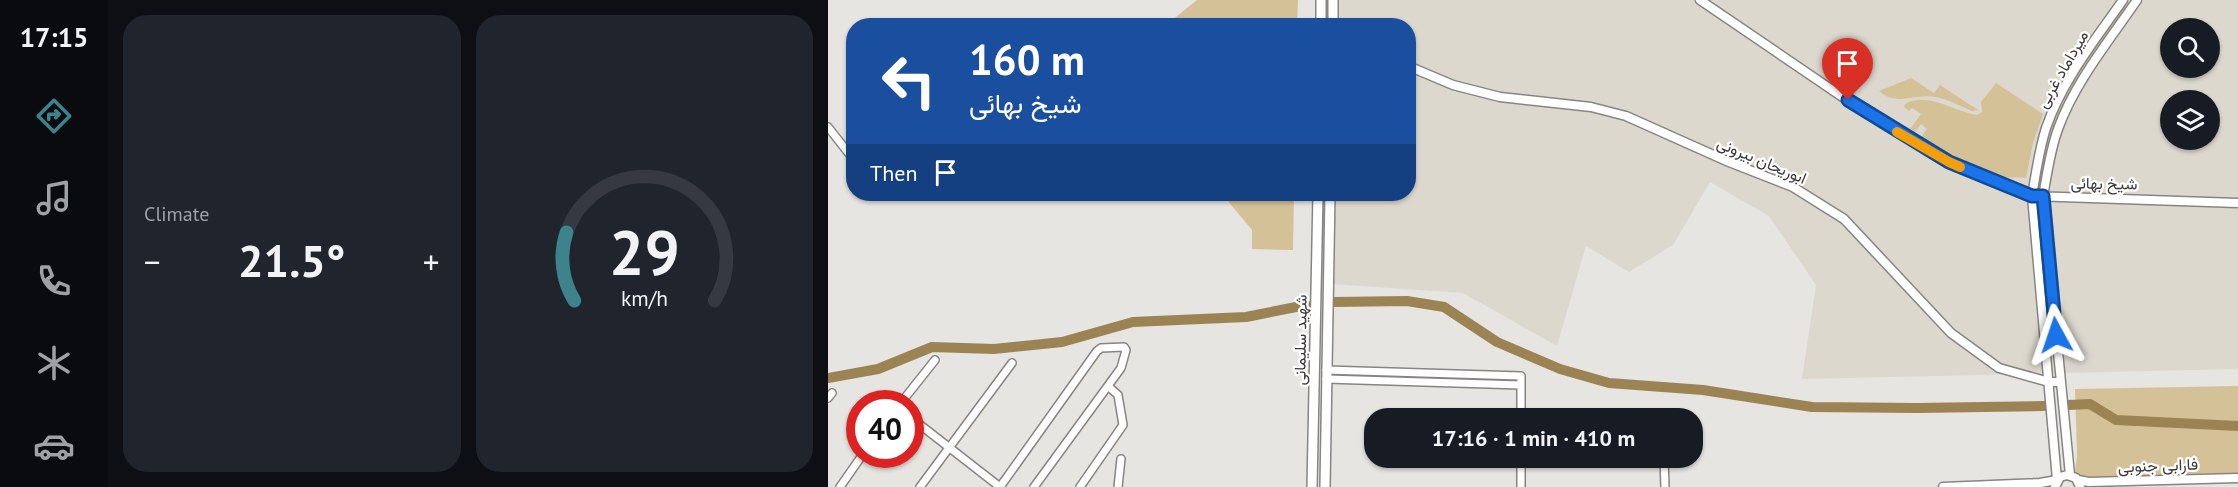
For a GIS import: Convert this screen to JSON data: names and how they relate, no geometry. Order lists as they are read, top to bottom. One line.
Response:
{"streets":{"main road":["شهید سلیمانی"],"street":["میرداماد غربی","ابوریحان بیرونی","شیخ بهائی","فارابی جنوبی"]},"crossings":[["میرداماد غربی","ابوریحان بیرونی"],["میرداماد غربی","شیخ بهائی"]],"page":{"tabs":"17:15","tile":"Climate","turn":["160 m","شیخ بهائی"],"then":"Then","heat":["−","21.5°","+"],"limit":"40","trip":"17:16 · 1 min · 410 m","gauge":["29","km/h"]}}
